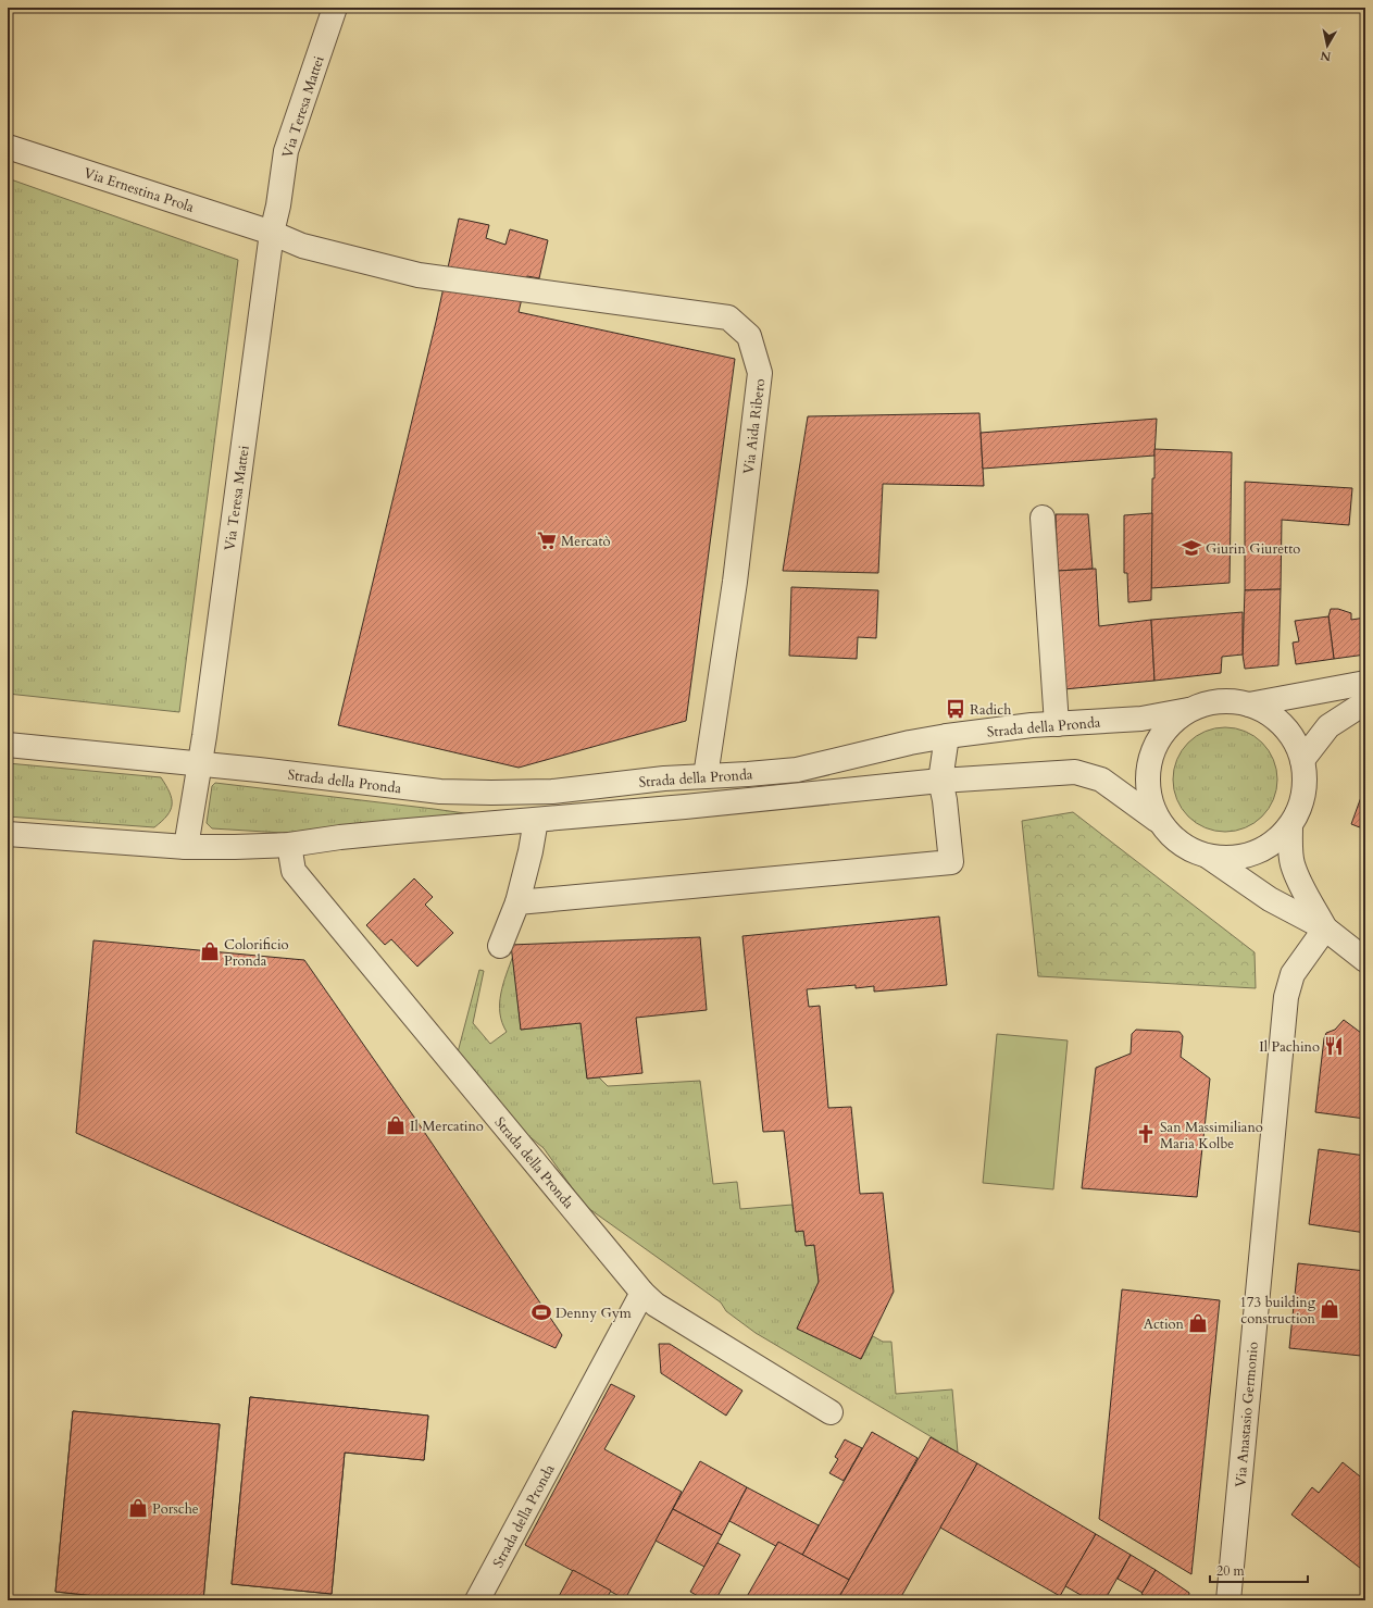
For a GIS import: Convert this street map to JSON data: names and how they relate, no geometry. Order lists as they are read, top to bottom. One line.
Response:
{"streets":{"street":["Via Teresa Mattei","Via Ernestina Prola","Via Aida Ribero","Strada della Pronda","Via Anastasio Germonio"]},"crossings":[["Via Teresa Mattei","Via Ernestina Prola"],["Via Teresa Mattei","Via Aida Ribero"],["Via Teresa Mattei","Strada della Pronda"],["Via Ernestina Prola","Via Aida Ribero"],["Via Aida Ribero","Strada della Pronda"]],"places":{"supermarket":["Mercatò"],"school or university":["Giurin Giuretto"],"bus stop":["Radich"],"shop":["Colorificio Pronda","Il Mercatino","173 building construction","Action","Porsche"],"restaurant":["Il Pachino"],"church":["San Massimiliano Maria Kolbe"],"sports":["Denny Gym"]},"scale_bar":"20 m","north":"bottom"}
